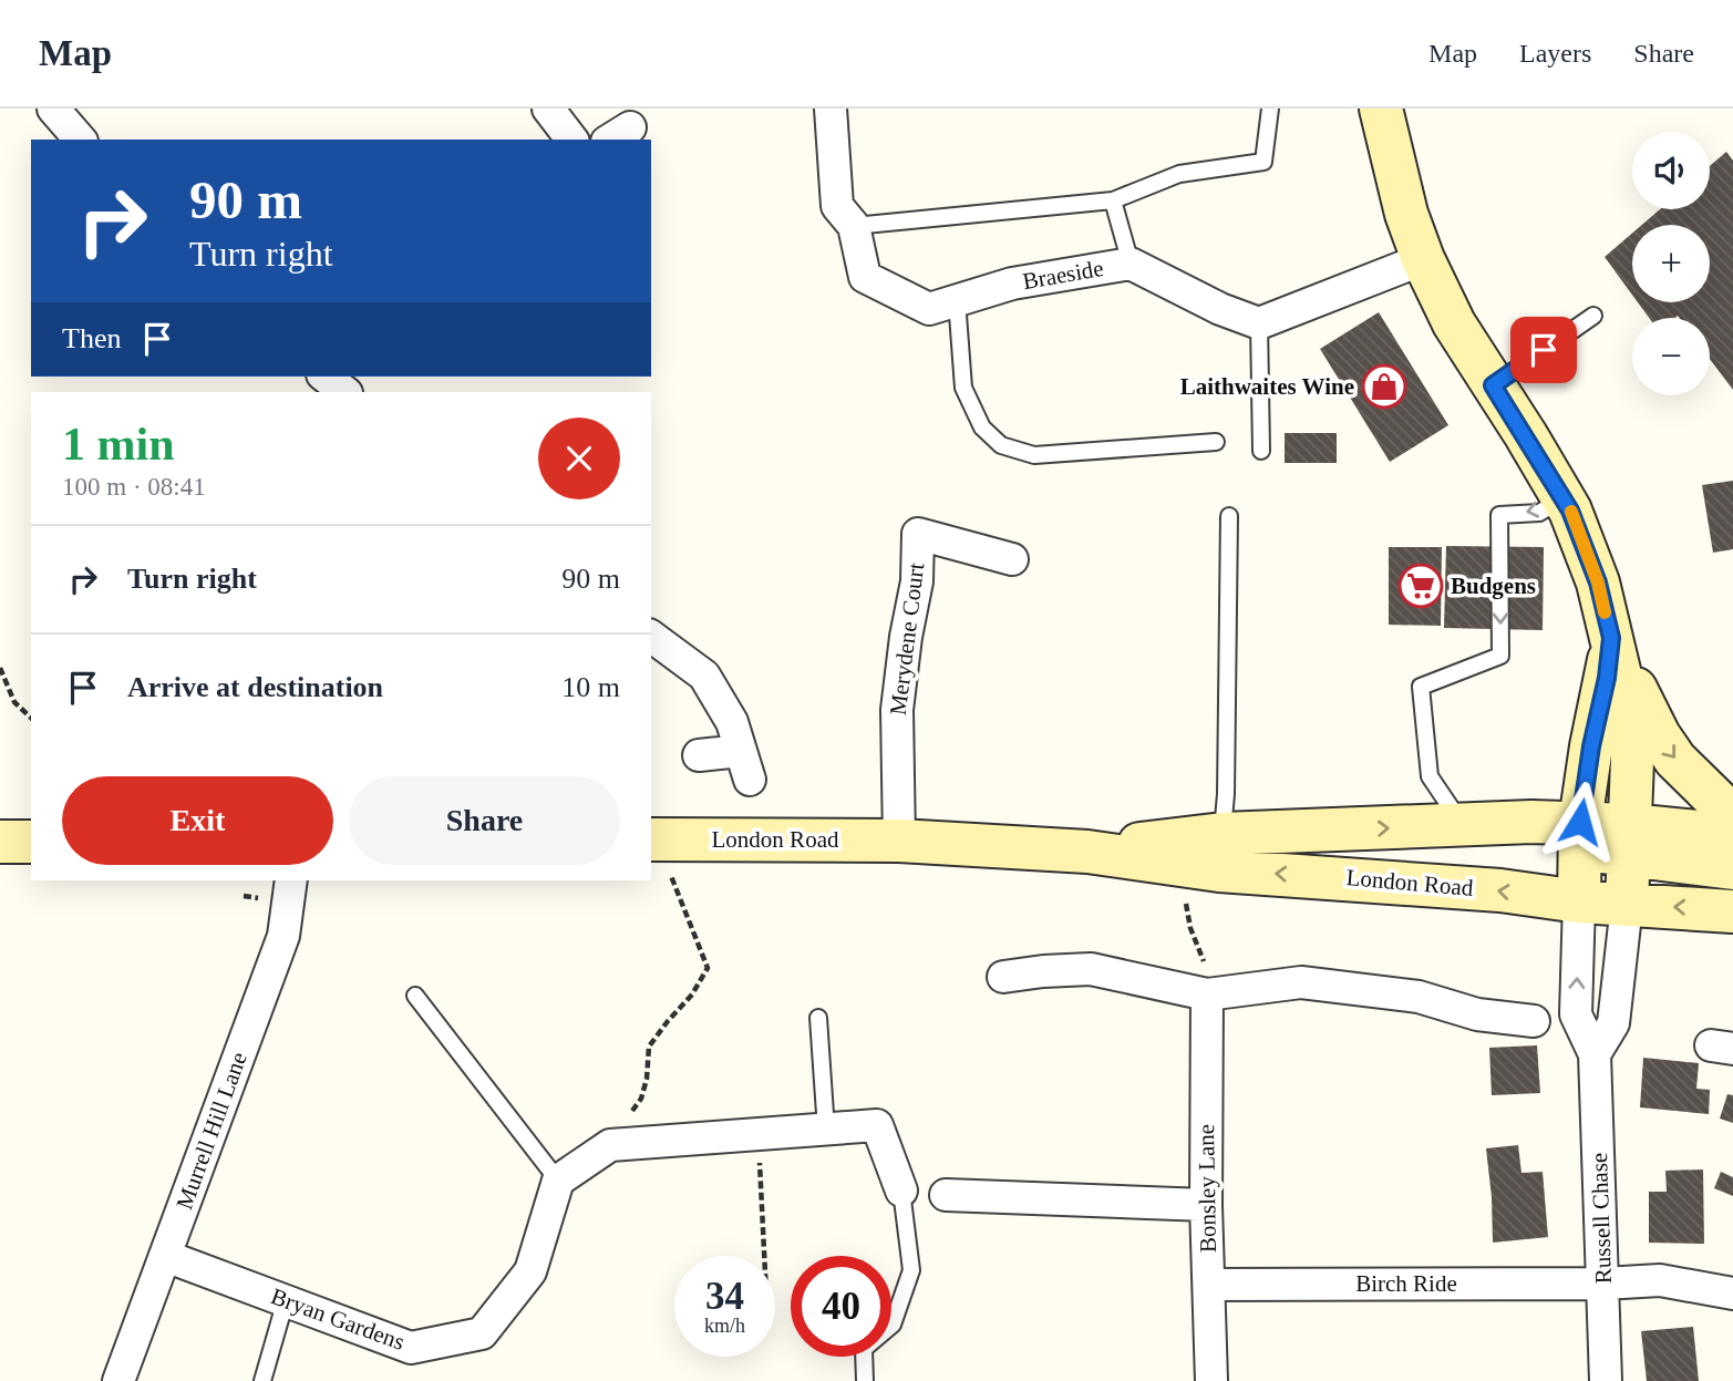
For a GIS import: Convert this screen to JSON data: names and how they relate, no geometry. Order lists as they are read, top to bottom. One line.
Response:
{"streets":{"main road":["London Road"],"street":["Braeside","Merydene Court","Murrell Hill Lane","Bonsley Lane","Russell Chase","Birch Ride","Bryan Gardens"]},"crossings":[["Merydene Court","London Road"],["London Road","Russell Chase"],["Murrell Hill Lane","Bryan Gardens"],["Bonsley Lane","Birch Ride"],["Russell Chase","Birch Ride"]],"places":{"shop":["Laithwaites Wine"],"supermarket":["Budgens"]},"page":{"header":"Map","nav":["Map","Layers","Share"],"map_buttons":["+","−"],"turn":["90 m","Turn right"],"then":"Then","heading":["1 min","100 m · 08:41"],"list":[{"name":"Turn right","value":"90 m"},{"name":"Arrive at destination","value":"10 m"}],"buttons":["Exit","Share"],"speed":"34 km/h","limit":"40"}}
